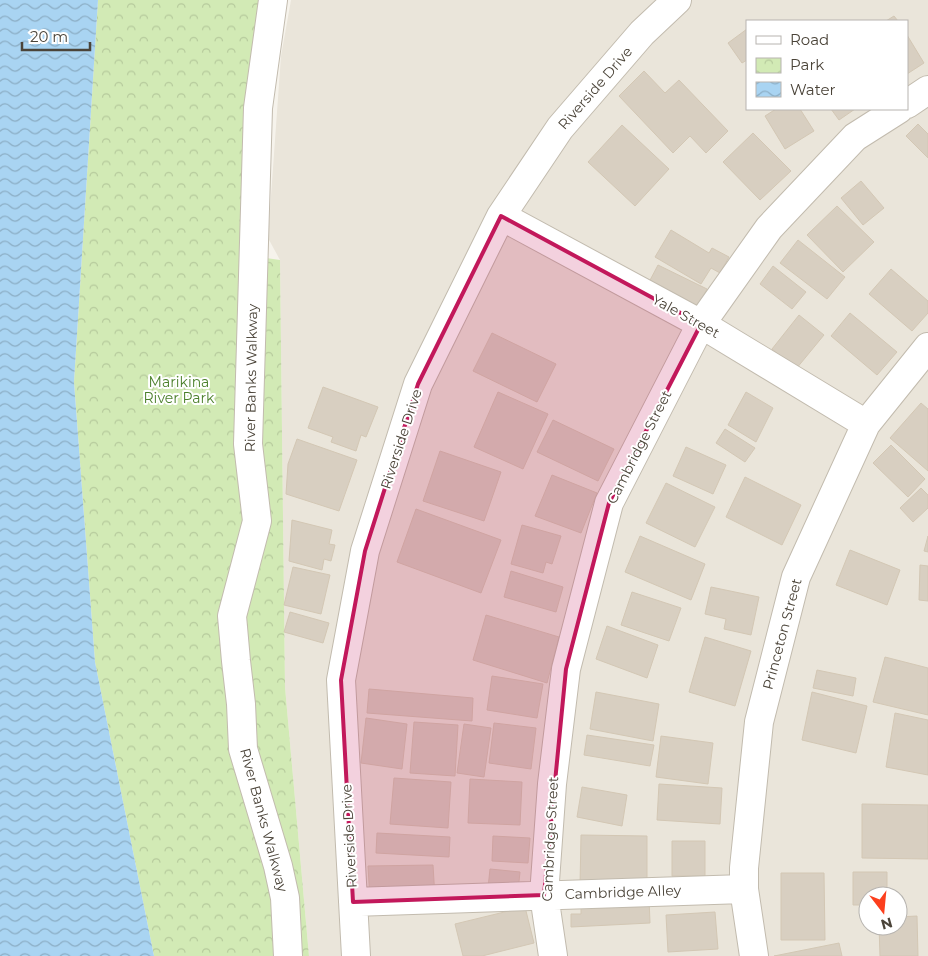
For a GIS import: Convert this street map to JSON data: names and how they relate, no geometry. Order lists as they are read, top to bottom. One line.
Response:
{"streets":{"street":["Riverside Drive","Yale Street","River Banks Walkway","Cambridge Street","Princeton Street","Cambridge Alley"]},"crossings":[["Riverside Drive","Yale Street"],["Riverside Drive","Cambridge Alley"],["Yale Street","Cambridge Street"],["Yale Street","Princeton Street"],["Cambridge Street","Cambridge Alley"],["Princeton Street","Cambridge Alley"]],"parks":["Marikina River Park"],"legend":["Road","Park","Water"],"scale_bar":"20 m","north":"bottom"}
